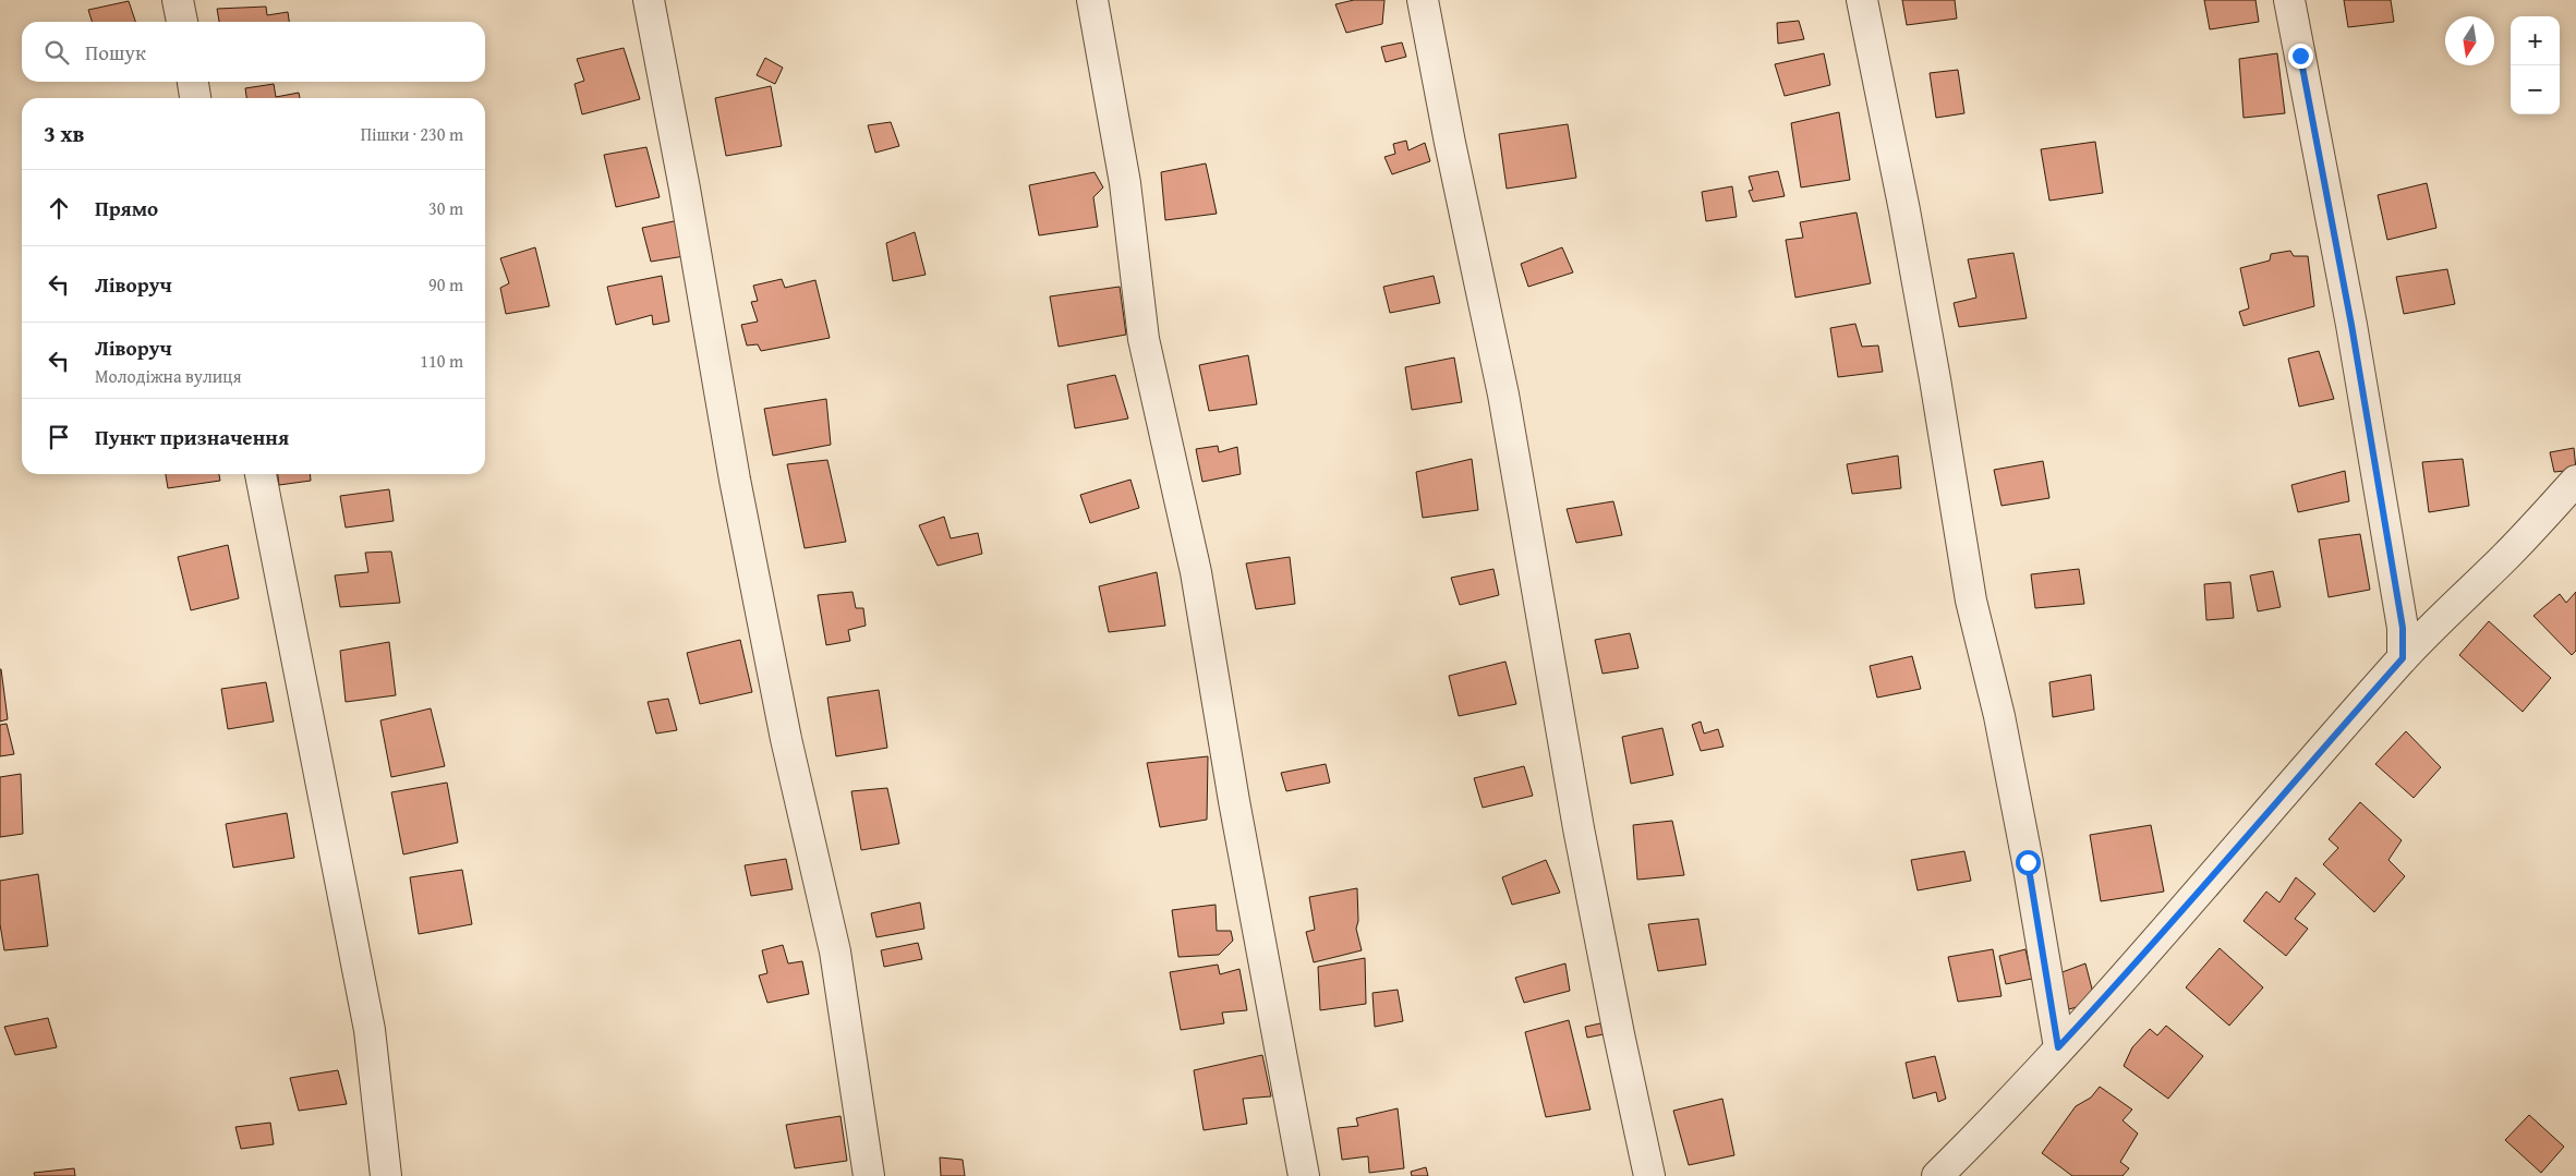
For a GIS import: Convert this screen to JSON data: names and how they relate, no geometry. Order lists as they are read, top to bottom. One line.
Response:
{"north":"bottom","page":{"map_buttons":["+","−"],"search":"Пошук","heading":["3 хв","Пішки · 230 m"],"list":[["Прямо","30 m"],["Ліворуч","90 m"],["Ліворуч","Молодіжна вулиця","110 m"],"Пункт призначення"]}}
